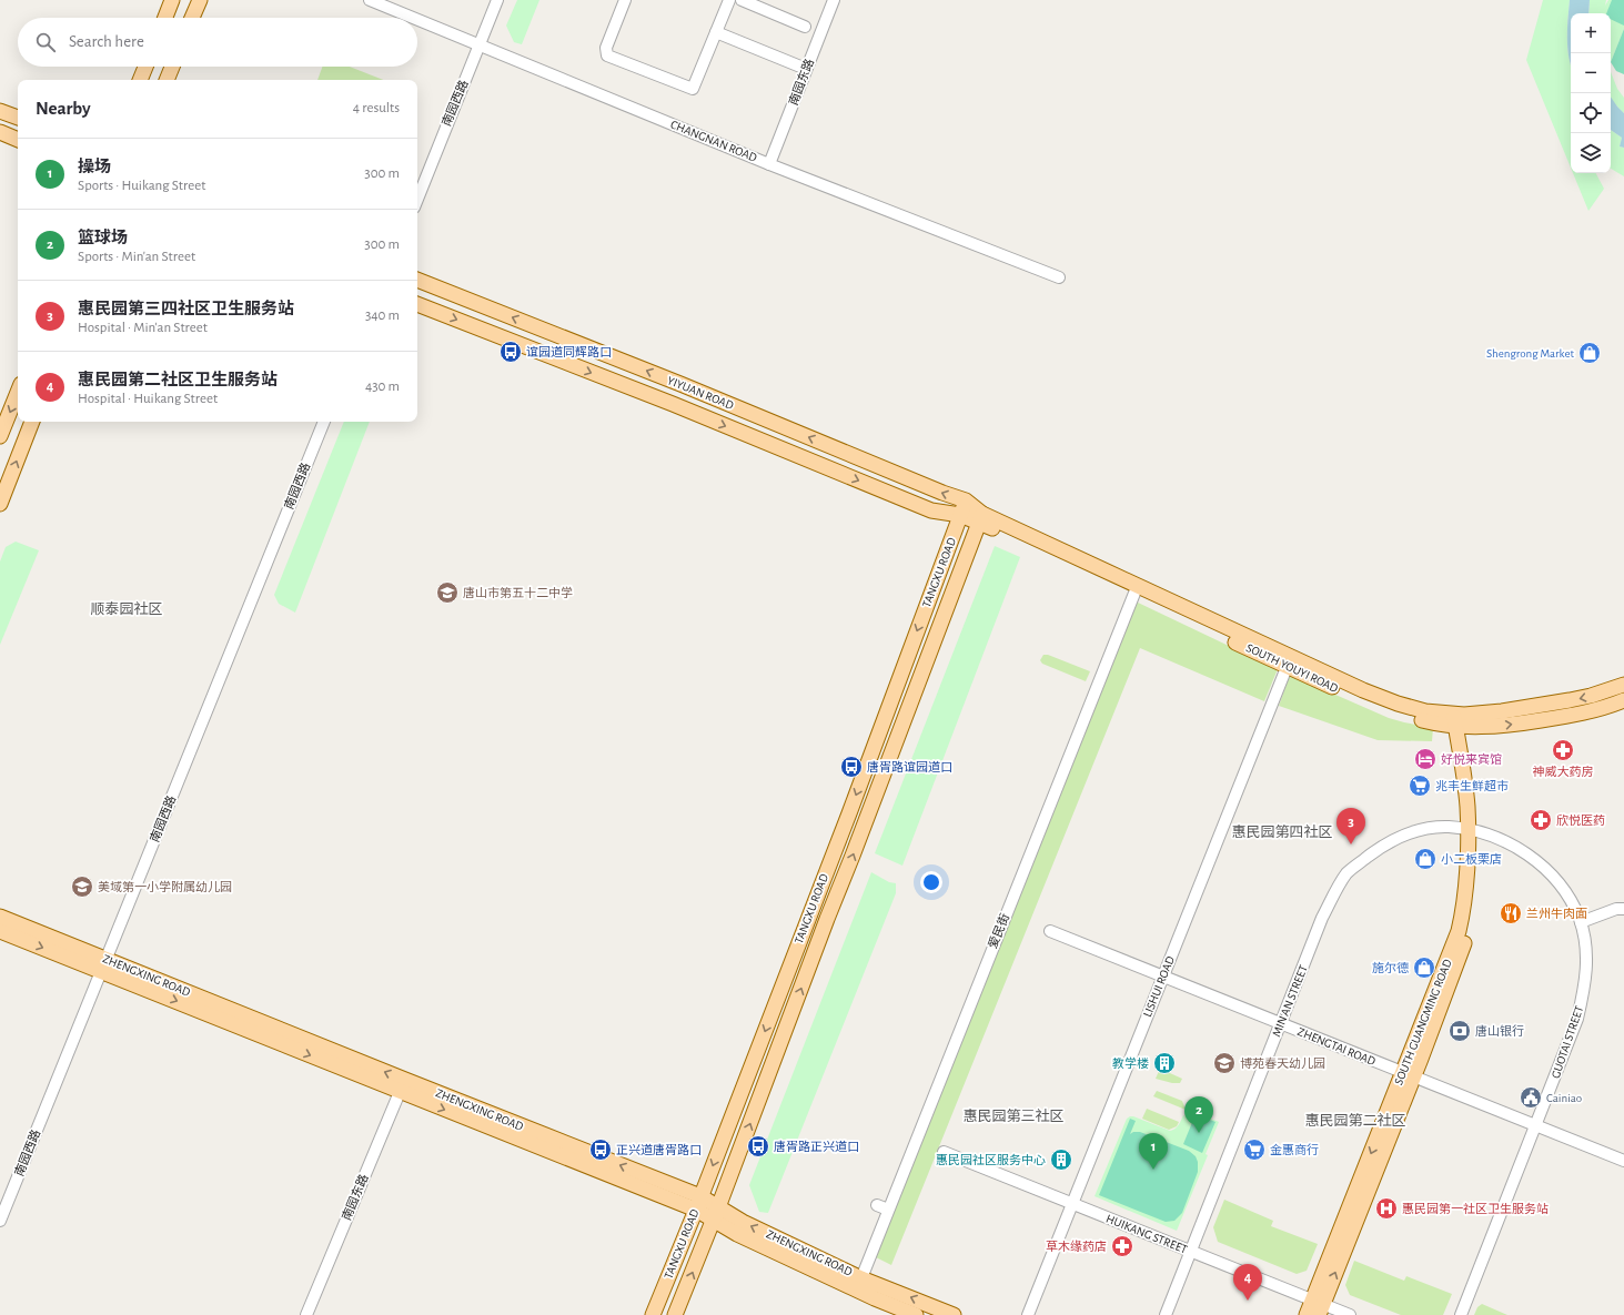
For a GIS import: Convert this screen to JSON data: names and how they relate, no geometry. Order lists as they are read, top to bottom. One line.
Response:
{"streets":{"main road":["YIYUAN ROAD","TANGXU ROAD","SOUTH YOUYI ROAD","ZHENGXING ROAD","SOUTH GUANGMING ROAD"],"street":["南园东路","南园西路","CHANGNAN ROAD","爱民街","LISHUI ROAD","MIN'AN STREET","GUOTAI STREET","ZHENGTAI ROAD","HUIKANG STREET"]},"crossings":[["南园东路","CHANGNAN ROAD"],["南园东路","ZHENGXING ROAD"],["南园西路","CHANGNAN ROAD"],["南园西路","ZHENGXING ROAD"],["YIYUAN ROAD","TANGXU ROAD"],["YIYUAN ROAD","SOUTH YOUYI ROAD"],["TANGXU ROAD","SOUTH YOUYI ROAD"],["TANGXU ROAD","ZHENGXING ROAD"],["SOUTH YOUYI ROAD","爱民街"],["SOUTH YOUYI ROAD","LISHUI ROAD"],["SOUTH YOUYI ROAD","SOUTH GUANGMING ROAD"],["爱民街","ZHENGXING ROAD"],["LISHUI ROAD","ZHENGTAI ROAD"],["LISHUI ROAD","HUIKANG STREET"],["MIN'AN STREET","SOUTH GUANGMING ROAD"],["MIN'AN STREET","GUOTAI STREET"],["MIN'AN STREET","ZHENGTAI ROAD"],["MIN'AN STREET","HUIKANG STREET"],["SOUTH GUANGMING ROAD","GUOTAI STREET"],["SOUTH GUANGMING ROAD","ZHENGTAI ROAD"],["SOUTH GUANGMING ROAD","HUIKANG STREET"],["GUOTAI STREET","ZHENGTAI ROAD"]],"districts":["顺泰园社区","惠民园第四社区","惠民园第三社区","惠民园第二社区"],"places":{"bus stop":["谊园道同辉路口","唐胥路谊园道口","唐胥路正兴道口","正兴道唐胥路口"],"shop":["Shengrong Market","小二板栗店","施尔德"],"school or university":["唐山市第五十二中学","美域第一小学附属幼儿园","博苑春天幼儿园"],"pharmacy":["神威大药房","欣悦医药","草木缘药店"],"hotel":["好悦来宾馆"],"supermarket":["兆丰生鲜超市","金惠商行"],"restaurant":["兰州牛肉面"],"bank":["唐山银行"],"building":["教学楼","惠民园社区服务中心"],"public building":["Cainiao"],"hospital":["惠民园第一社区卫生服务站"]},"page":{"map_buttons":["+","−"],"search":"Search here","heading":["Nearby","4 results"],"list":[{"mark":"1","name":"操场","note":"Sports · Huikang Street","value":"300 m"},{"mark":"2","name":"篮球场","note":"Sports · Min'an Street","value":"300 m"},{"mark":"3","name":"惠民园第三四社区卫生服务站","note":"Hospital · Min'an Street","value":"340 m"},{"mark":"4","name":"惠民园第二社区卫生服务站","note":"Hospital · Huikang Street","value":"430 m"}],"pins":["3","2","1","4"]}}
